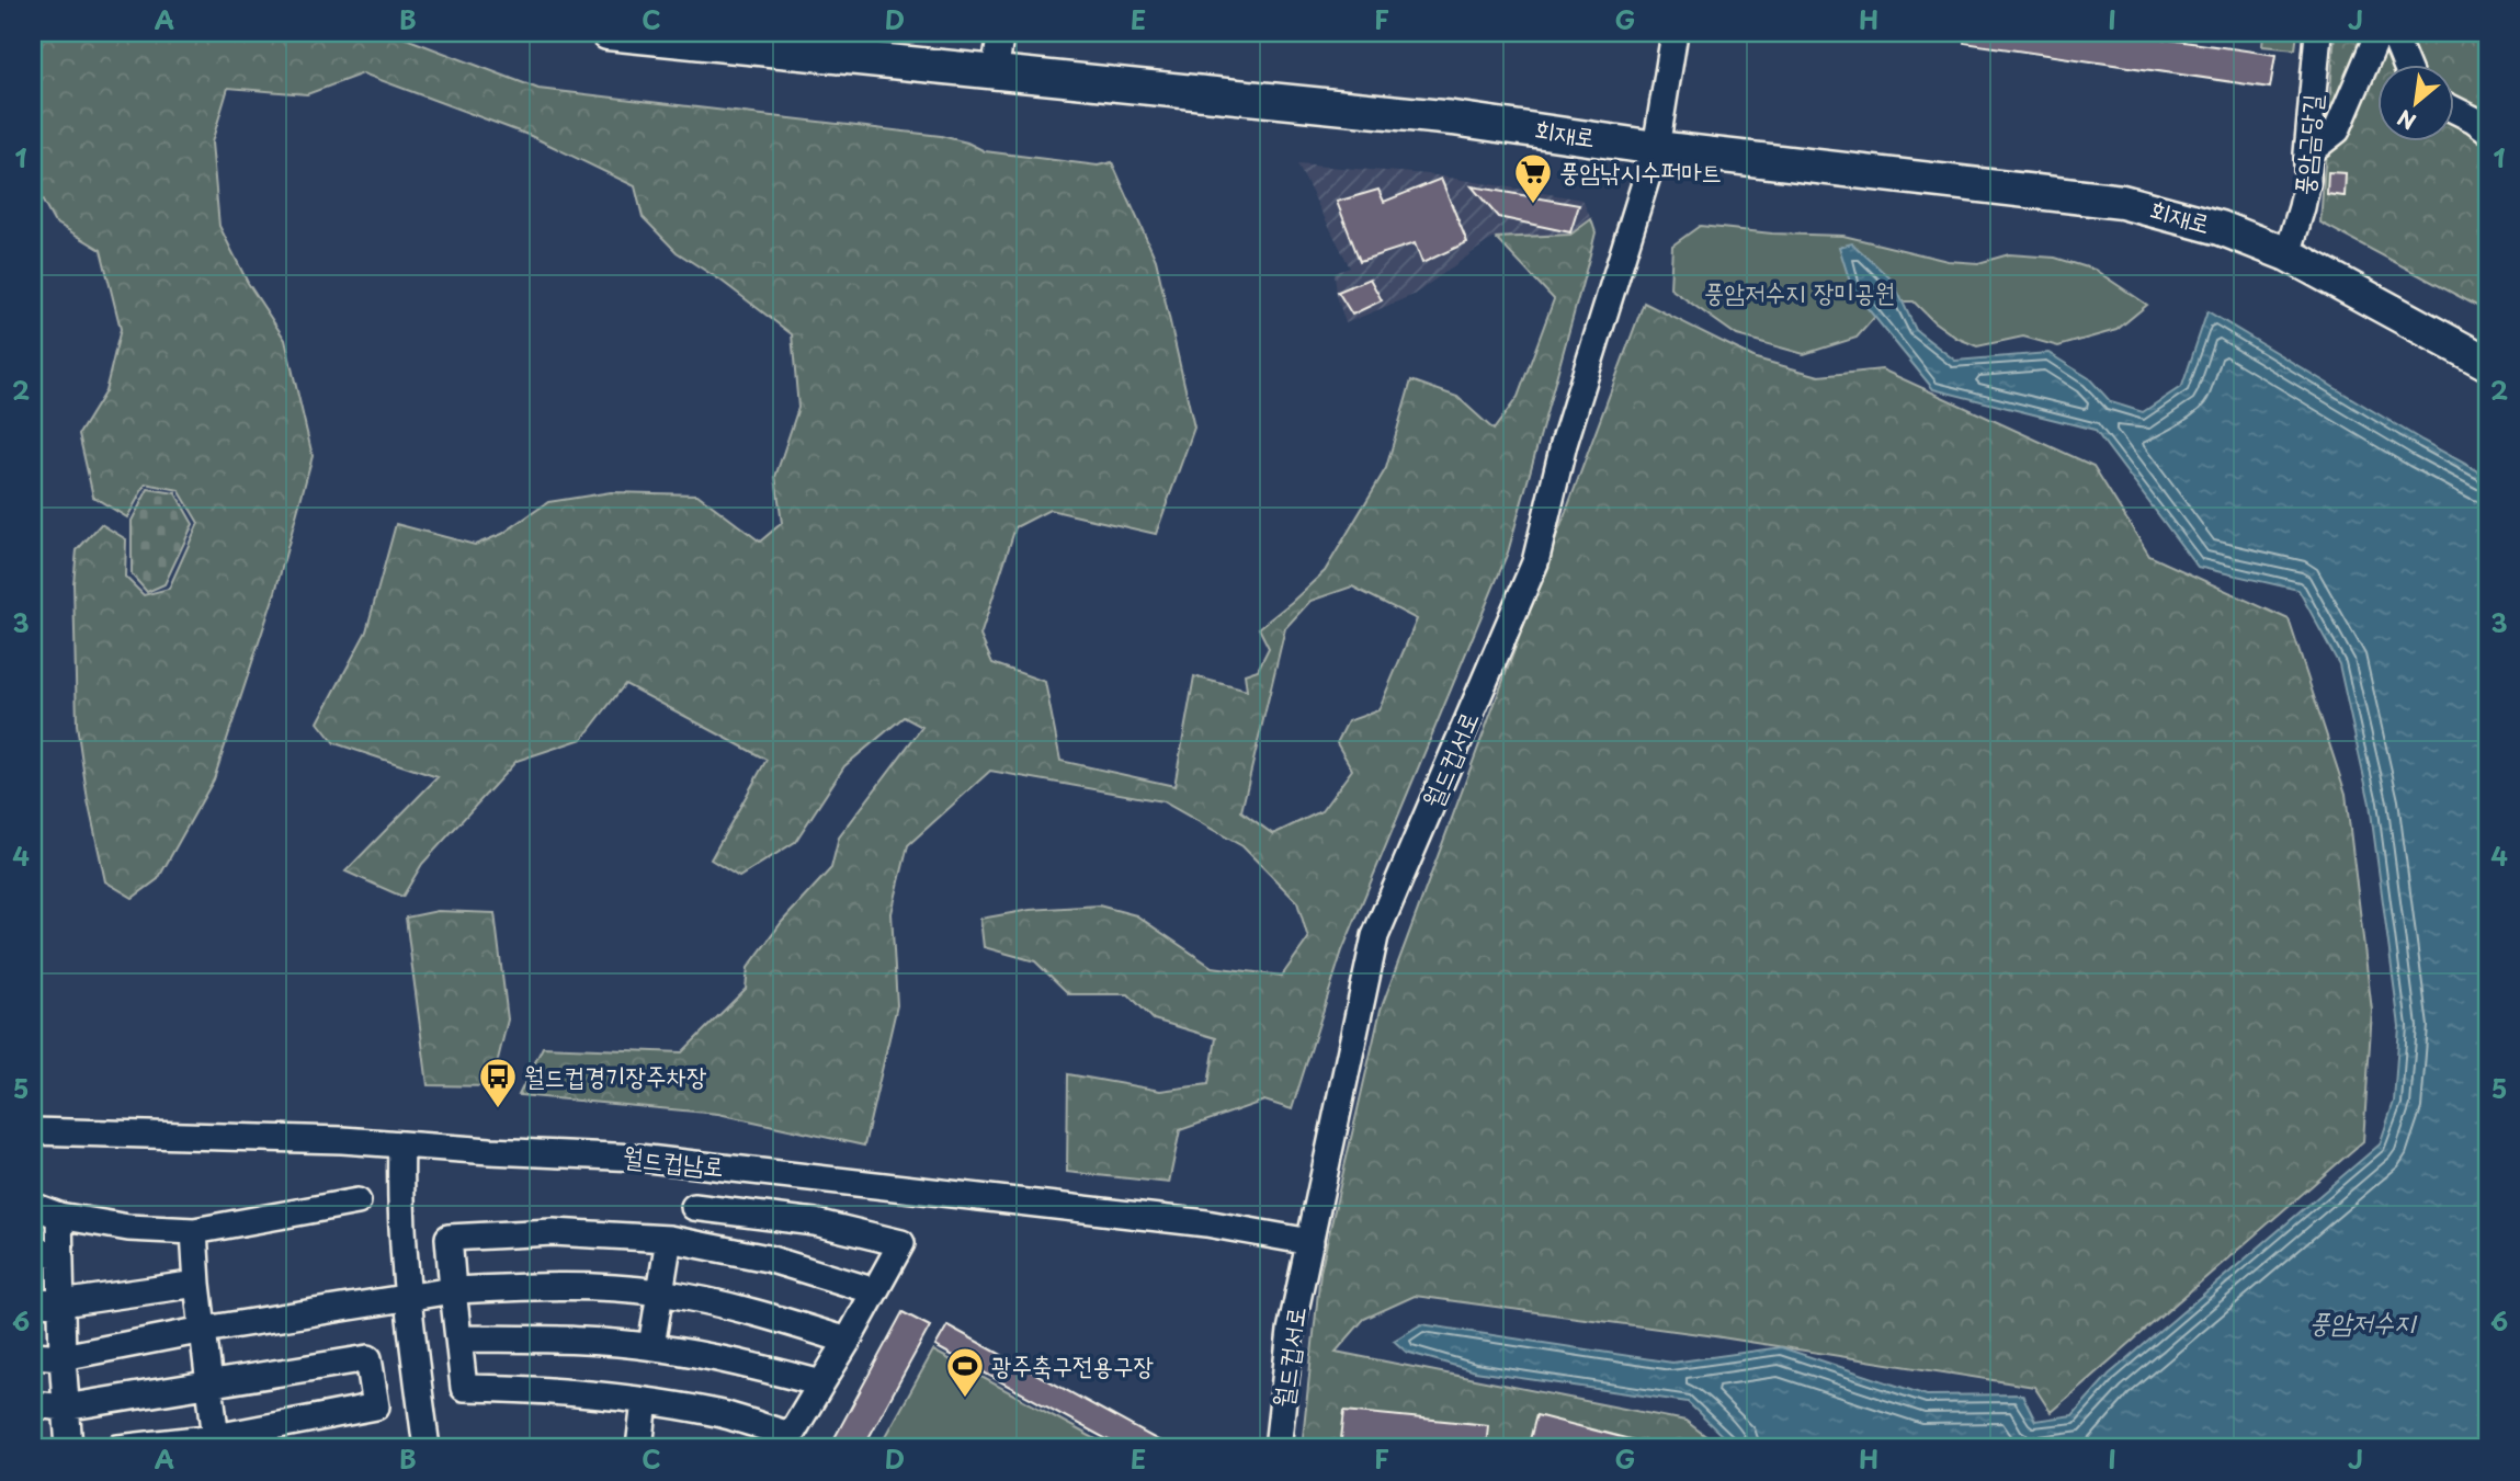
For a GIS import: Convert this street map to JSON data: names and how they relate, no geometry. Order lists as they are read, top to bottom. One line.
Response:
{"streets":{"main road":["회재로"],"street":["풍암금당길","월드컵서로","월드컵남로"]},"crossings":[["회재로","풍암금당길"],["회재로","월드컵서로"],["월드컵서로","월드컵남로"]],"water":["풍암저수지"],"parks":["풍암저수지 장미공원"],"places":{"supermarket":["풍암낚시수퍼마트"],"bus stop":["월드컵경기장주차장"],"sports":["광주축구전용구장"]},"north":"bottom left","grid":{"columns":["A","B","C","D","E","F","G","H","I","J"],"rows":["1","2","3","4","5","6"]}}
